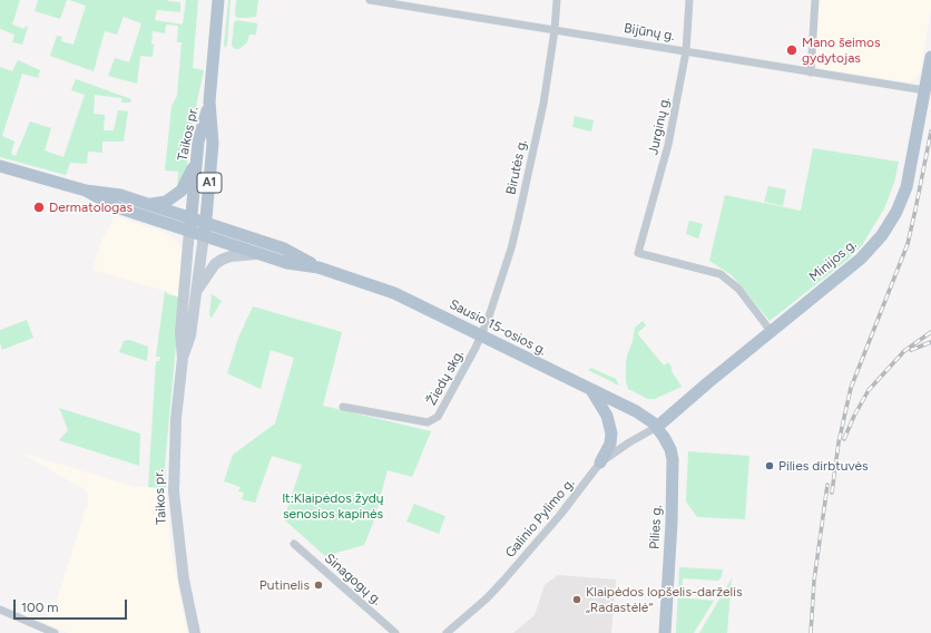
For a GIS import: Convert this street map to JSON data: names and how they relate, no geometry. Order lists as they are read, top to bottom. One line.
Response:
{"streets":{"main road":["Taikos pr.","A1","Minijos g.","Sausio 15-osios g.","Pilies g."],"street":["Bijūnų g.","Jurginų g.","Birutės g.","Žiedų skg.","Galinio Pylimo g.","Sinagogų g."]},"crossings":[["Bijūnų g.","Jurginų g."],["Bijūnų g.","Birutės g."],["Bijūnų g.","Minijos g."],["Jurginų g.","Minijos g."],["Taikos pr.","Sausio 15-osios g."],["Birutės g.","Sausio 15-osios g."],["Birutės g.","Žiedų skg."],["Minijos g.","Sausio 15-osios g."],["Minijos g.","Galinio Pylimo g."],["Minijos g.","Pilies g."],["Sausio 15-osios g.","Žiedų skg."],["Sausio 15-osios g.","Galinio Pylimo g."],["Sausio 15-osios g.","Pilies g."],["Galinio Pylimo g.","Pilies g."]],"parks":["lt:Klaipėdos žydų senosios kapinės"],"places":["Mano šeimos gydytojas","Dermatologas","Pilies dirbtuvės","Putinelis","Klaipėdos lopšelis-darželis „Radastėlė“"],"scale_bar":"100 m"}
